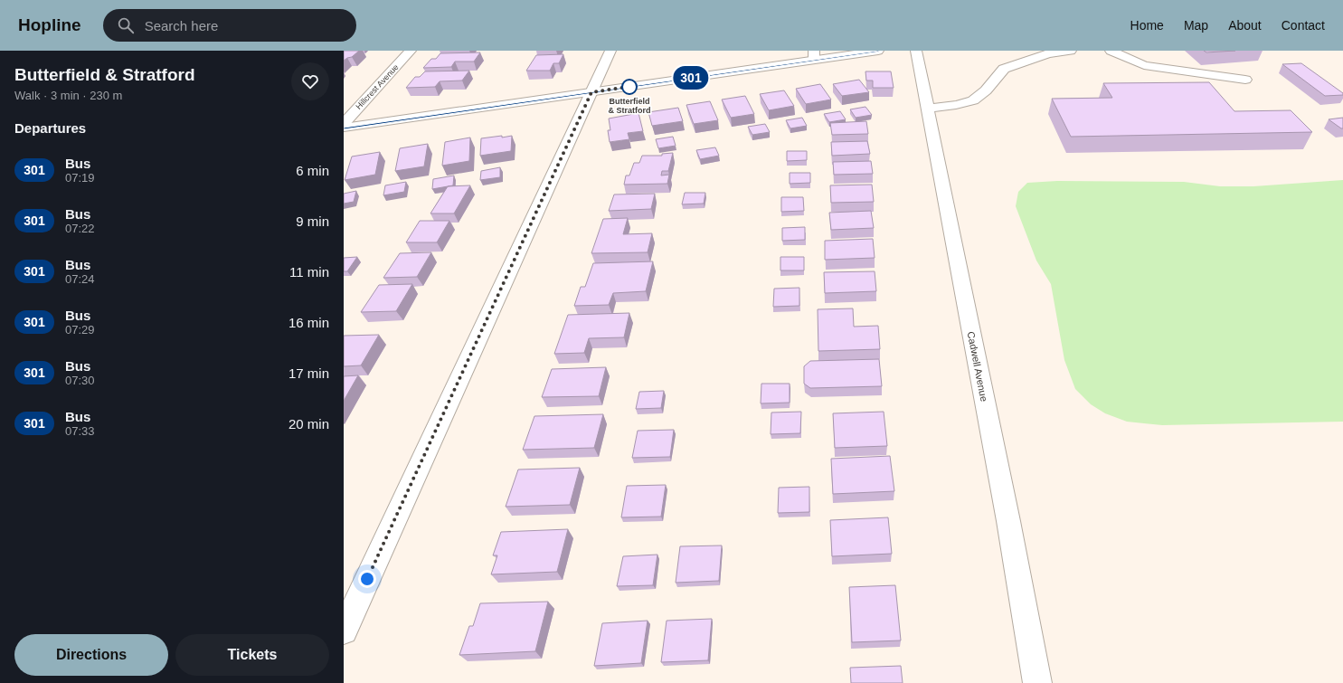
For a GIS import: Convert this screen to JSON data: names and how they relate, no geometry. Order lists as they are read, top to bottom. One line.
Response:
{"streets":{"street":["Hillcrest Avenue","Cadwell Avenue"]},"places":["Butterfield & Stratford"],"lines":["bus line 301"],"page":{"header":"Hopline","search":"Search here","nav":["Home","Map","About","Contact"],"heading":[["Butterfield & Stratford","Walk · 3 min · 230 m"],"Departures"],"on_map":"301","list":[{"mark":"301","name":"Bus","note":"07:19","value":"6 min"},{"mark":"301","name":"Bus","note":"07:22","value":"9 min"},{"mark":"301","name":"Bus","note":"07:24","value":"11 min"},{"mark":"301","name":"Bus","note":"07:29","value":"16 min"},{"mark":"301","name":"Bus","note":"07:30","value":"17 min"},{"mark":"301","name":"Bus","note":"07:33","value":"20 min"}],"buttons":["Directions","Tickets"]}}
